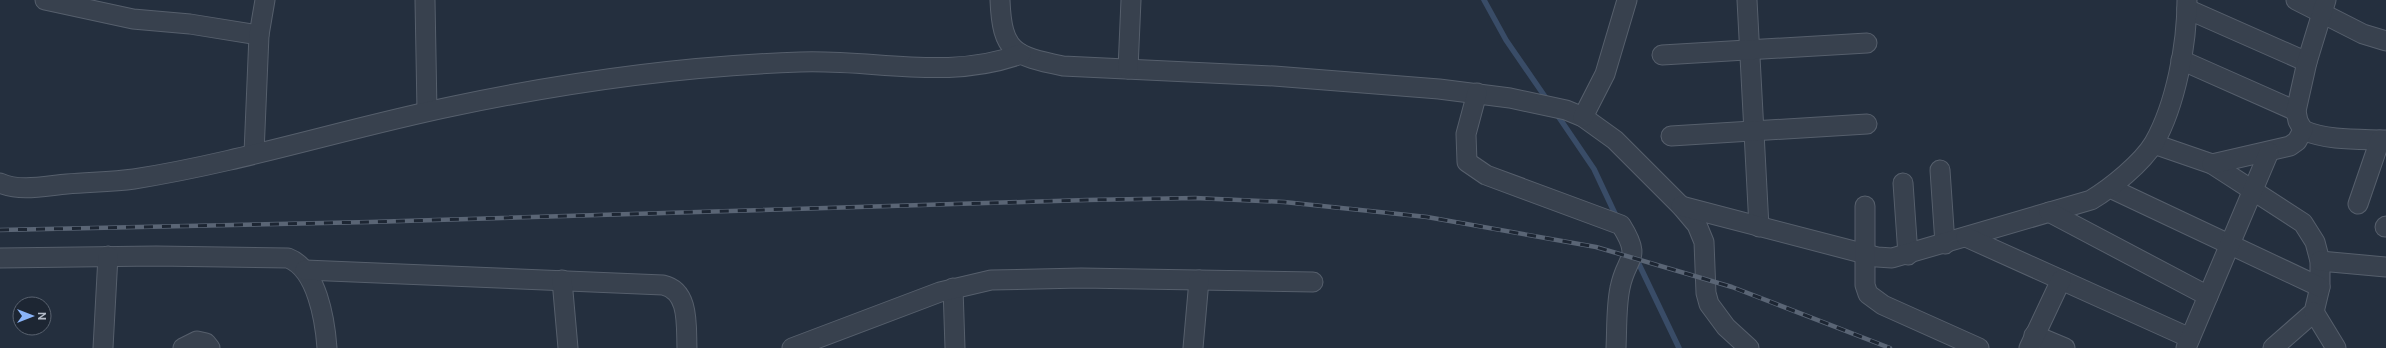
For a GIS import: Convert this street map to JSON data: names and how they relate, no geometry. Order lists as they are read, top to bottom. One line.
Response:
{"north":"right"}
